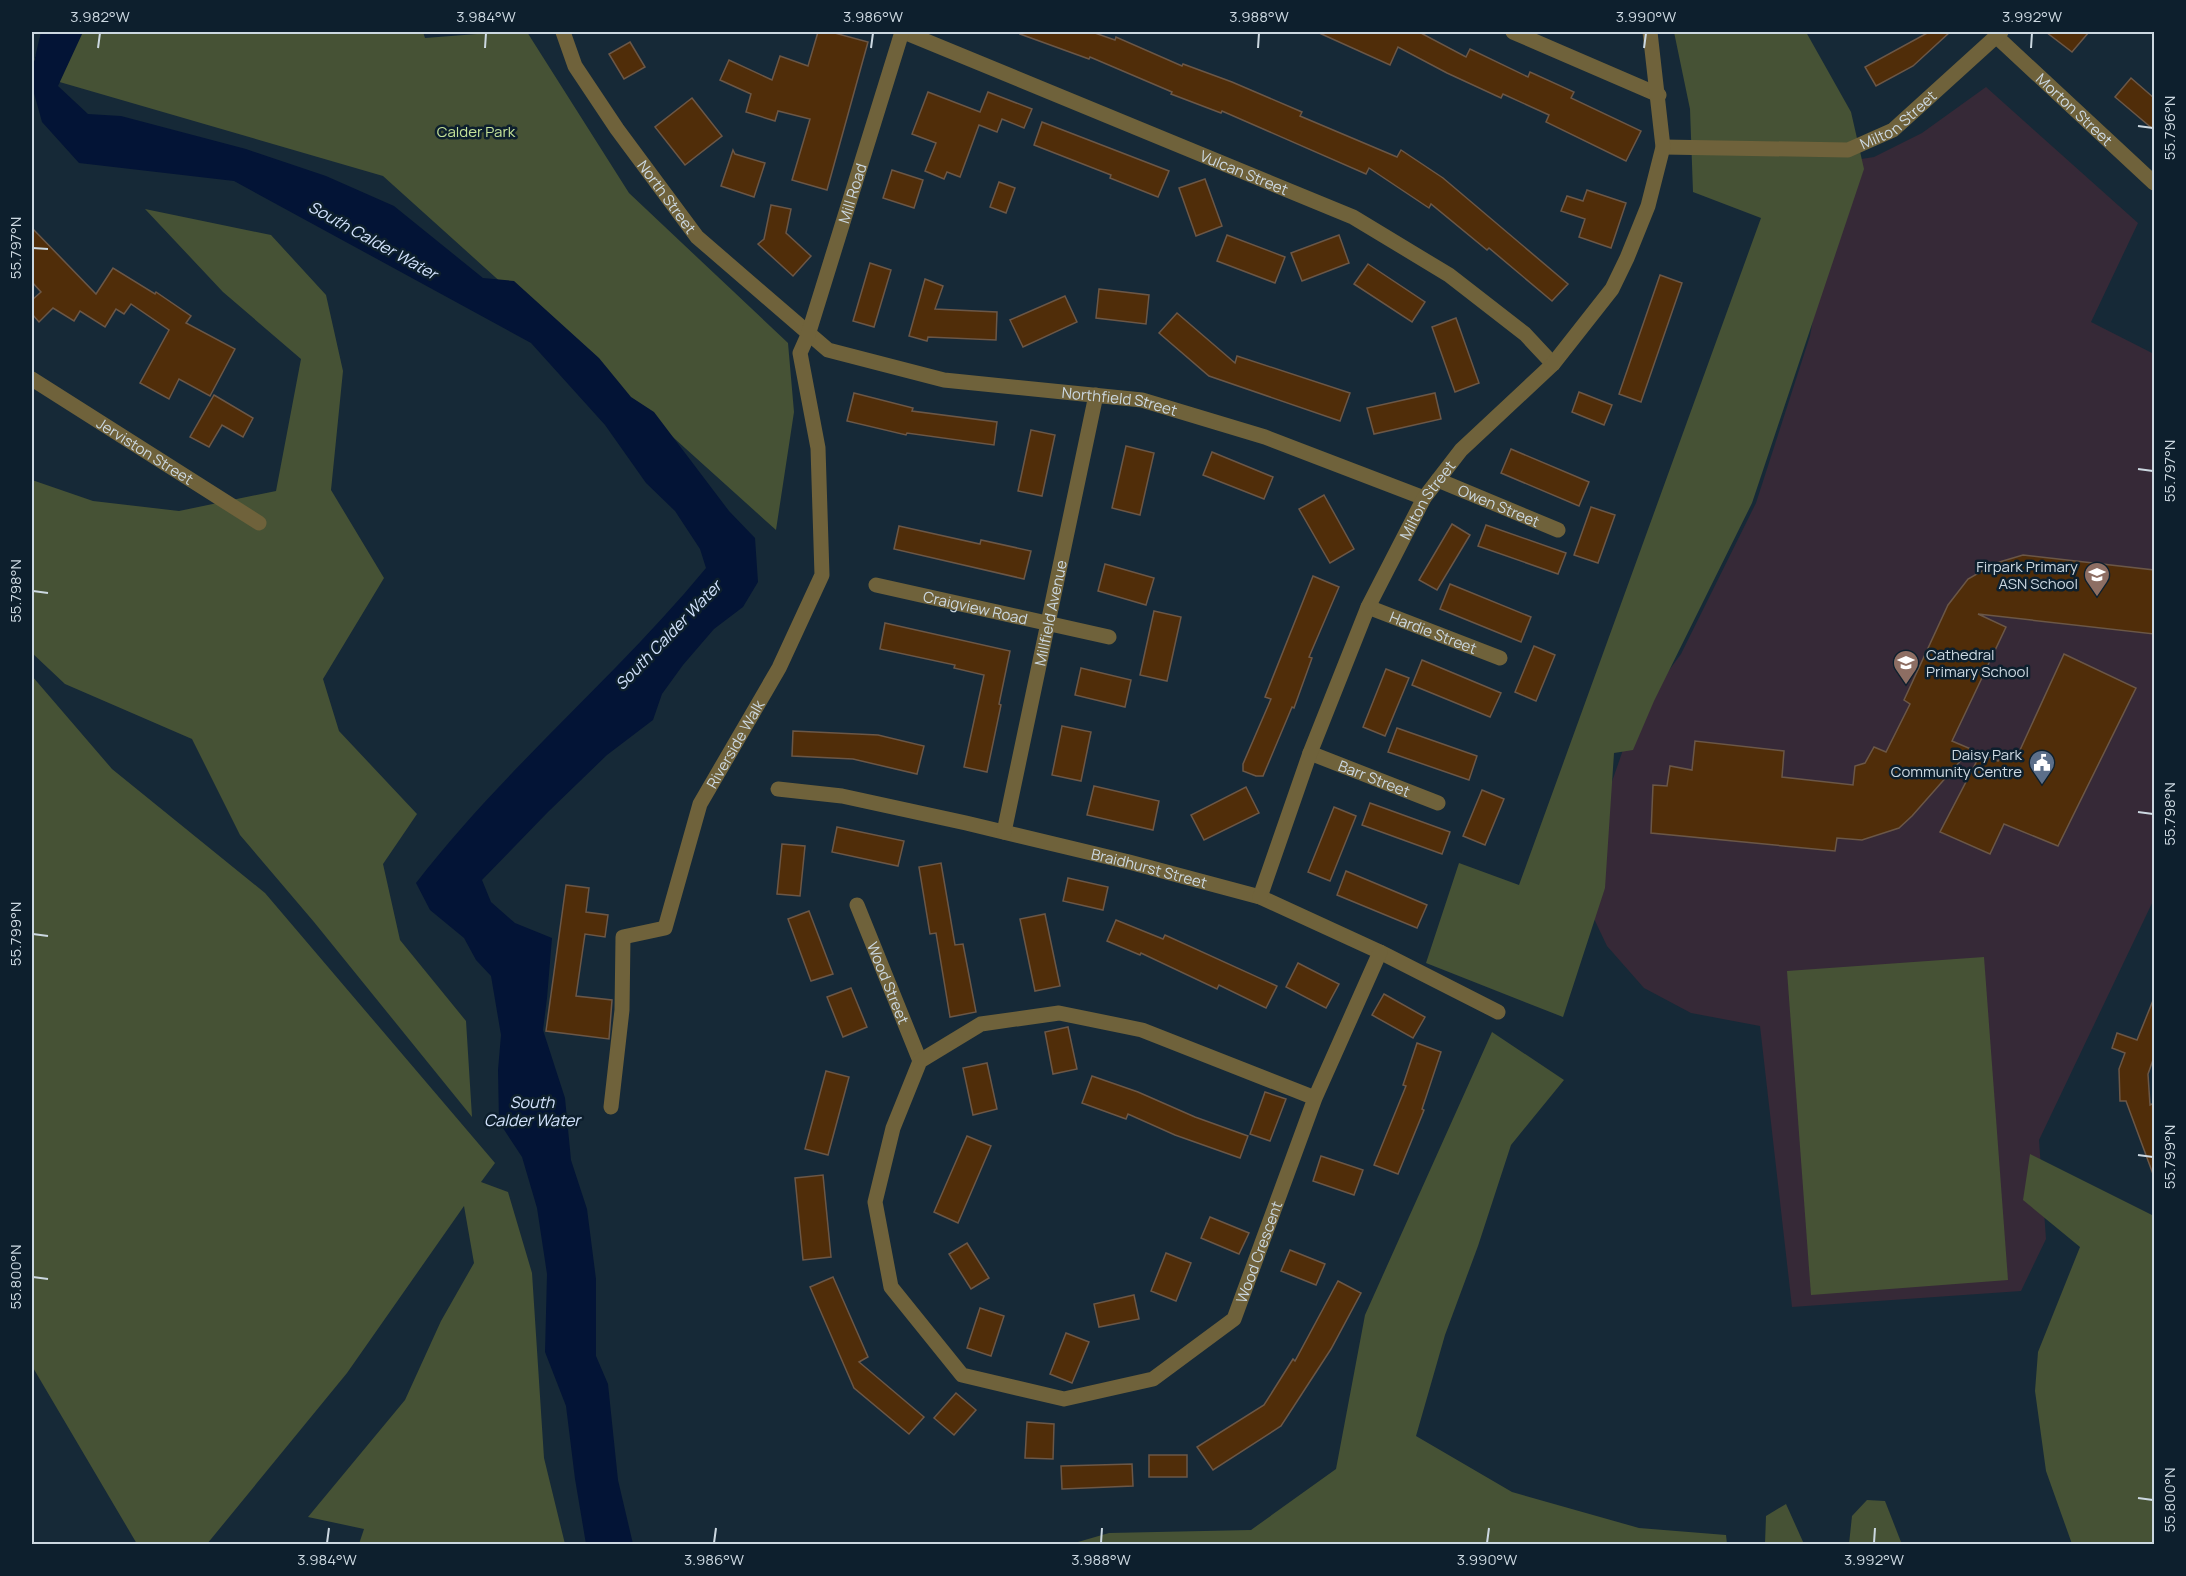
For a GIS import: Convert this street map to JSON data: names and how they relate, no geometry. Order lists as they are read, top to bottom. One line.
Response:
{"streets":{"street":["Morton Street","Milton Street","Vulcan Street","Mill Road","North Street","Northfield Street","Jerviston Street","Owen Street","Craigview Road","Millfield Avenue","Hardie Street","Riverside Walk","Barr Street","Braidhurst Street","Wood Street","Wood Crescent"]},"crossings":[["Morton Street","Milton Street"],["Milton Street","Vulcan Street"],["Milton Street","Northfield Street"],["Milton Street","Owen Street"],["Milton Street","Hardie Street"],["Milton Street","Barr Street"],["Milton Street","Braidhurst Street"],["Vulcan Street","Mill Road"],["Mill Road","North Street"],["Mill Road","Northfield Street"],["Mill Road","Riverside Walk"],["North Street","Northfield Street"],["Northfield Street","Millfield Avenue"],["Craigview Road","Millfield Avenue"],["Millfield Avenue","Braidhurst Street"],["Braidhurst Street","Wood Crescent"],["Wood Street","Wood Crescent"]],"water":["South Calder Water"],"parks":["Calder Park"],"places":{"school or university":["Firpark Primary ASN School","Cathedral Primary School"],"public building":["Daisy Park Community Centre"]},"coordinates":["3.982°W","3.984°W","3.986°W","3.988°W","3.990°W","3.992°W","55.796°N","55.797°N","55.798°N","55.799°N","55.800°N"]}
